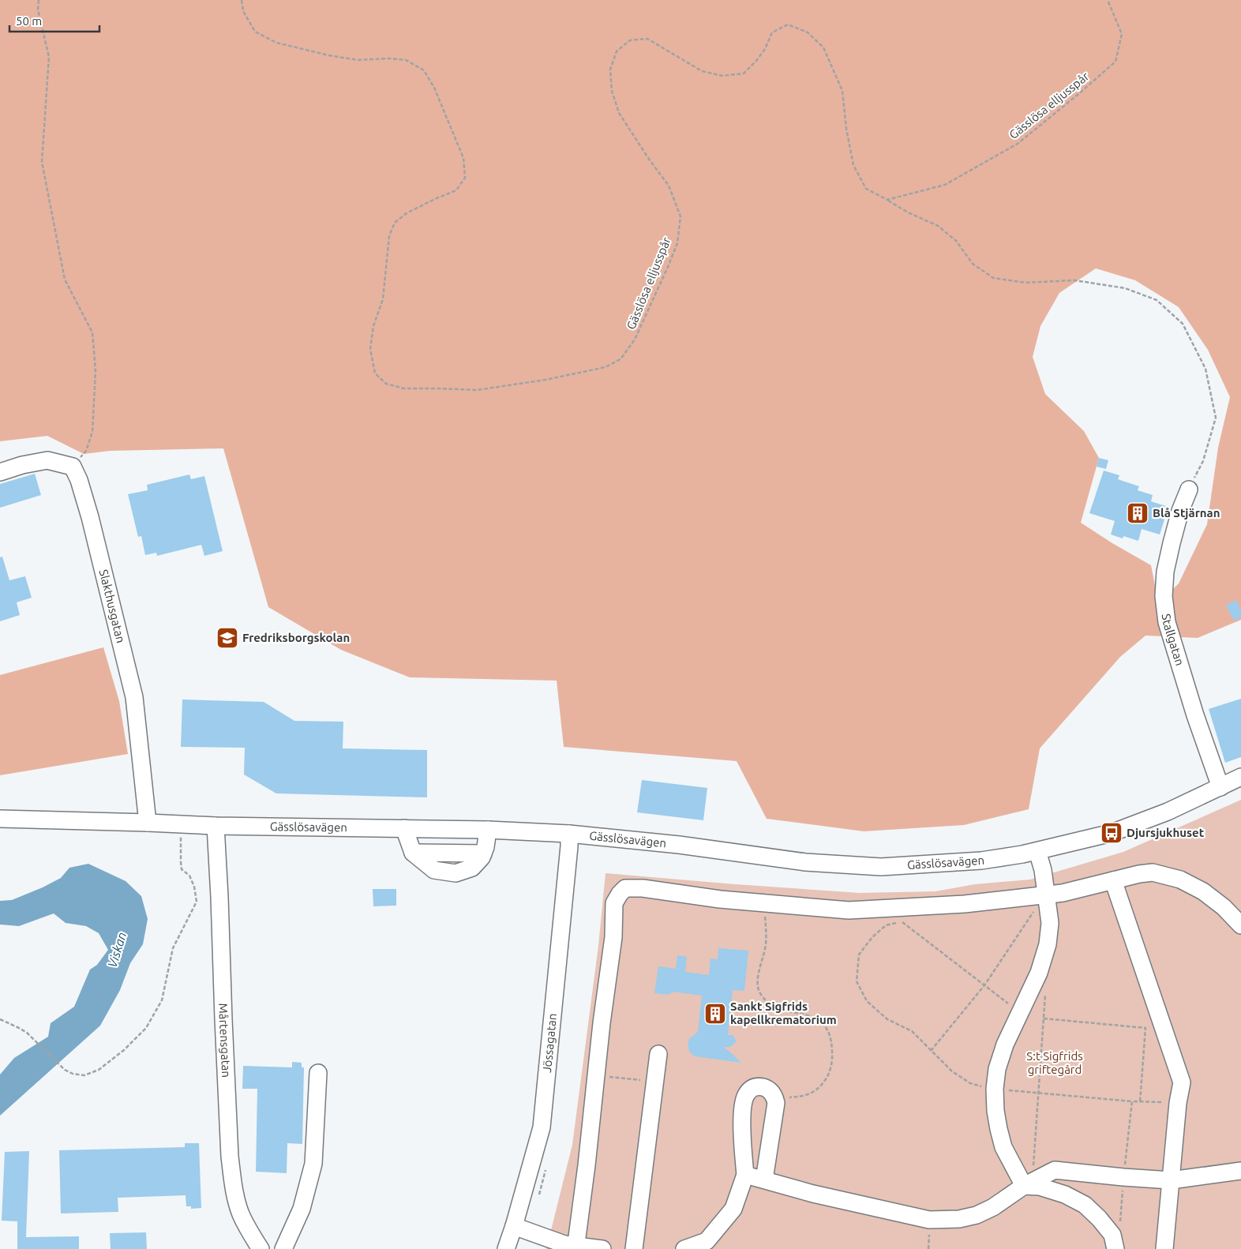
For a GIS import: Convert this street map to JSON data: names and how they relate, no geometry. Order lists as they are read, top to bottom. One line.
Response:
{"streets":{"street":["Slakthusgatan","Stallgatan","Gässlösavägen","Mårtensgatan","Jössagatan"],"path":["Gässlösa elljusspår"]},"crossings":[["Slakthusgatan","Gässlösavägen"],["Stallgatan","Gässlösavägen"],["Gässlösavägen","Mårtensgatan"],["Gässlösavägen","Jössagatan"]],"water":["Viskan"],"parks":["S:t Sigfrids griftegård"],"places":{"building":["Blå Stjärnan","Sankt Sigfrids kapellkrematorium"],"school or university":["Fredriksborgskolan"],"bus stop":["Djursjukhuset"]},"scale_bar":"50 m"}
